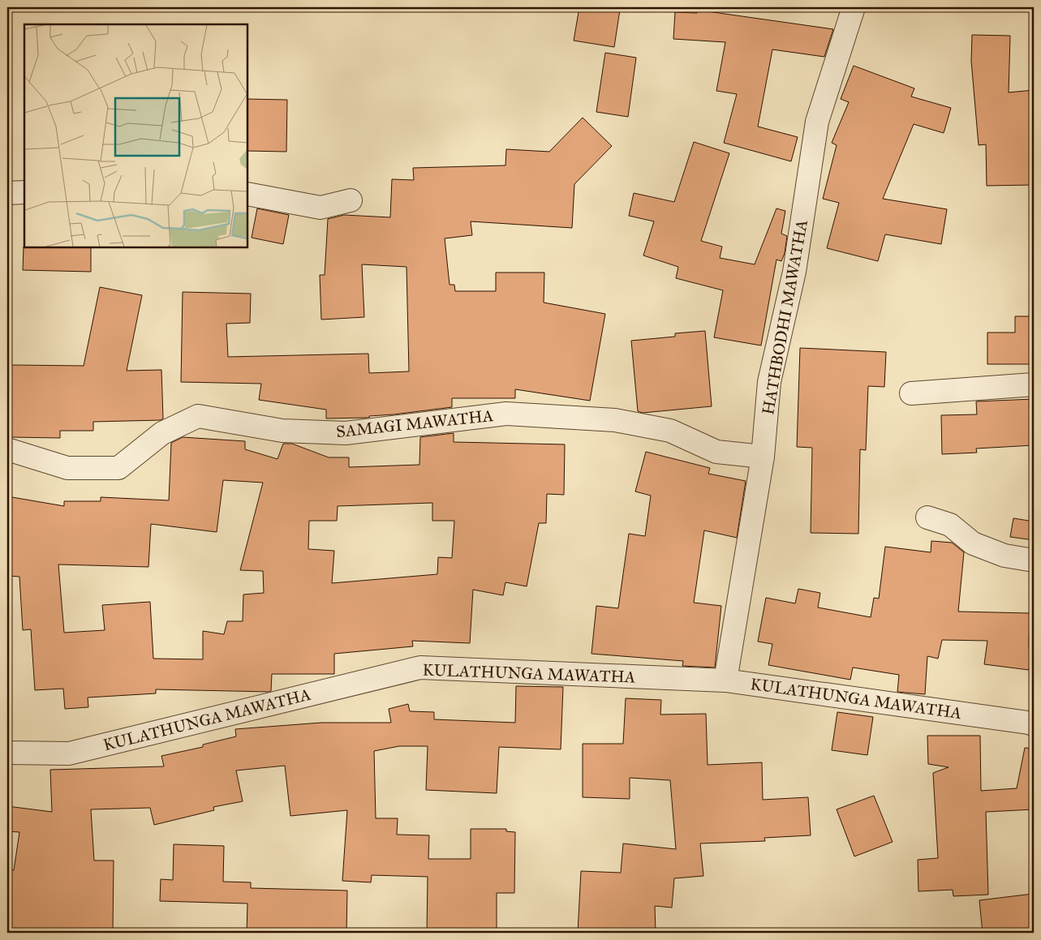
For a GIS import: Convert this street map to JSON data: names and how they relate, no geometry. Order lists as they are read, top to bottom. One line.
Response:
{"streets":{"street":["HATHBODHI MAWATHA","SAMAGI MAWATHA","KULATHUNGA MAWATHA"]},"crossings":[["HATHBODHI MAWATHA","SAMAGI MAWATHA"],["HATHBODHI MAWATHA","KULATHUNGA MAWATHA"]]}
